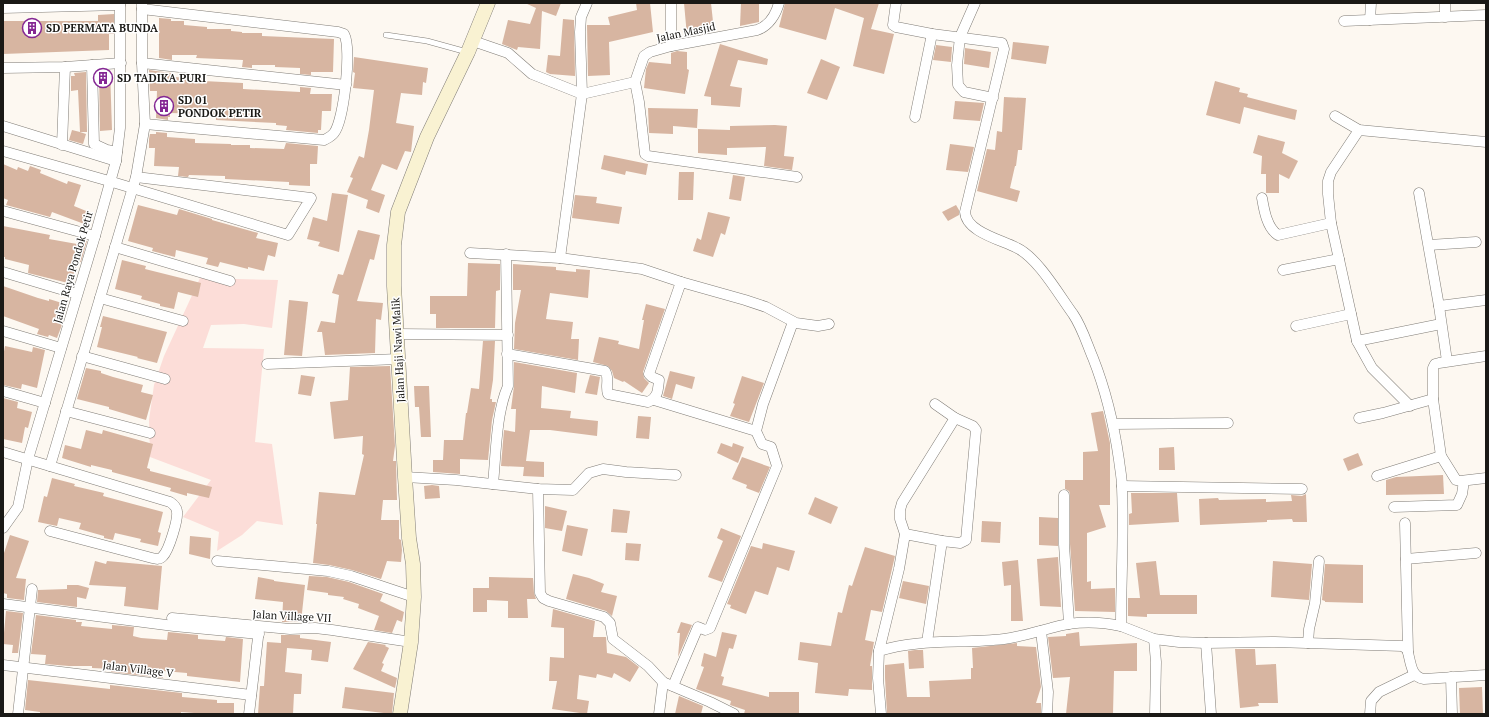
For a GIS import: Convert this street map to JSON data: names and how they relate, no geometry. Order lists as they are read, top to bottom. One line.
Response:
{"streets":{"main road":["Jalan Haji Nawi Malik"],"street":["Jalan Masjid","Jalan Raya Pondok Petir","Jalan Village VII","Jalan Village V"]},"crossings":[["Jalan Haji Nawi Malik","Jalan Village VII"]],"places":{"building":["SD PERMATA BUNDA","SD TADIKA PURI","SD 01 PONDOK PETIR"]}}
